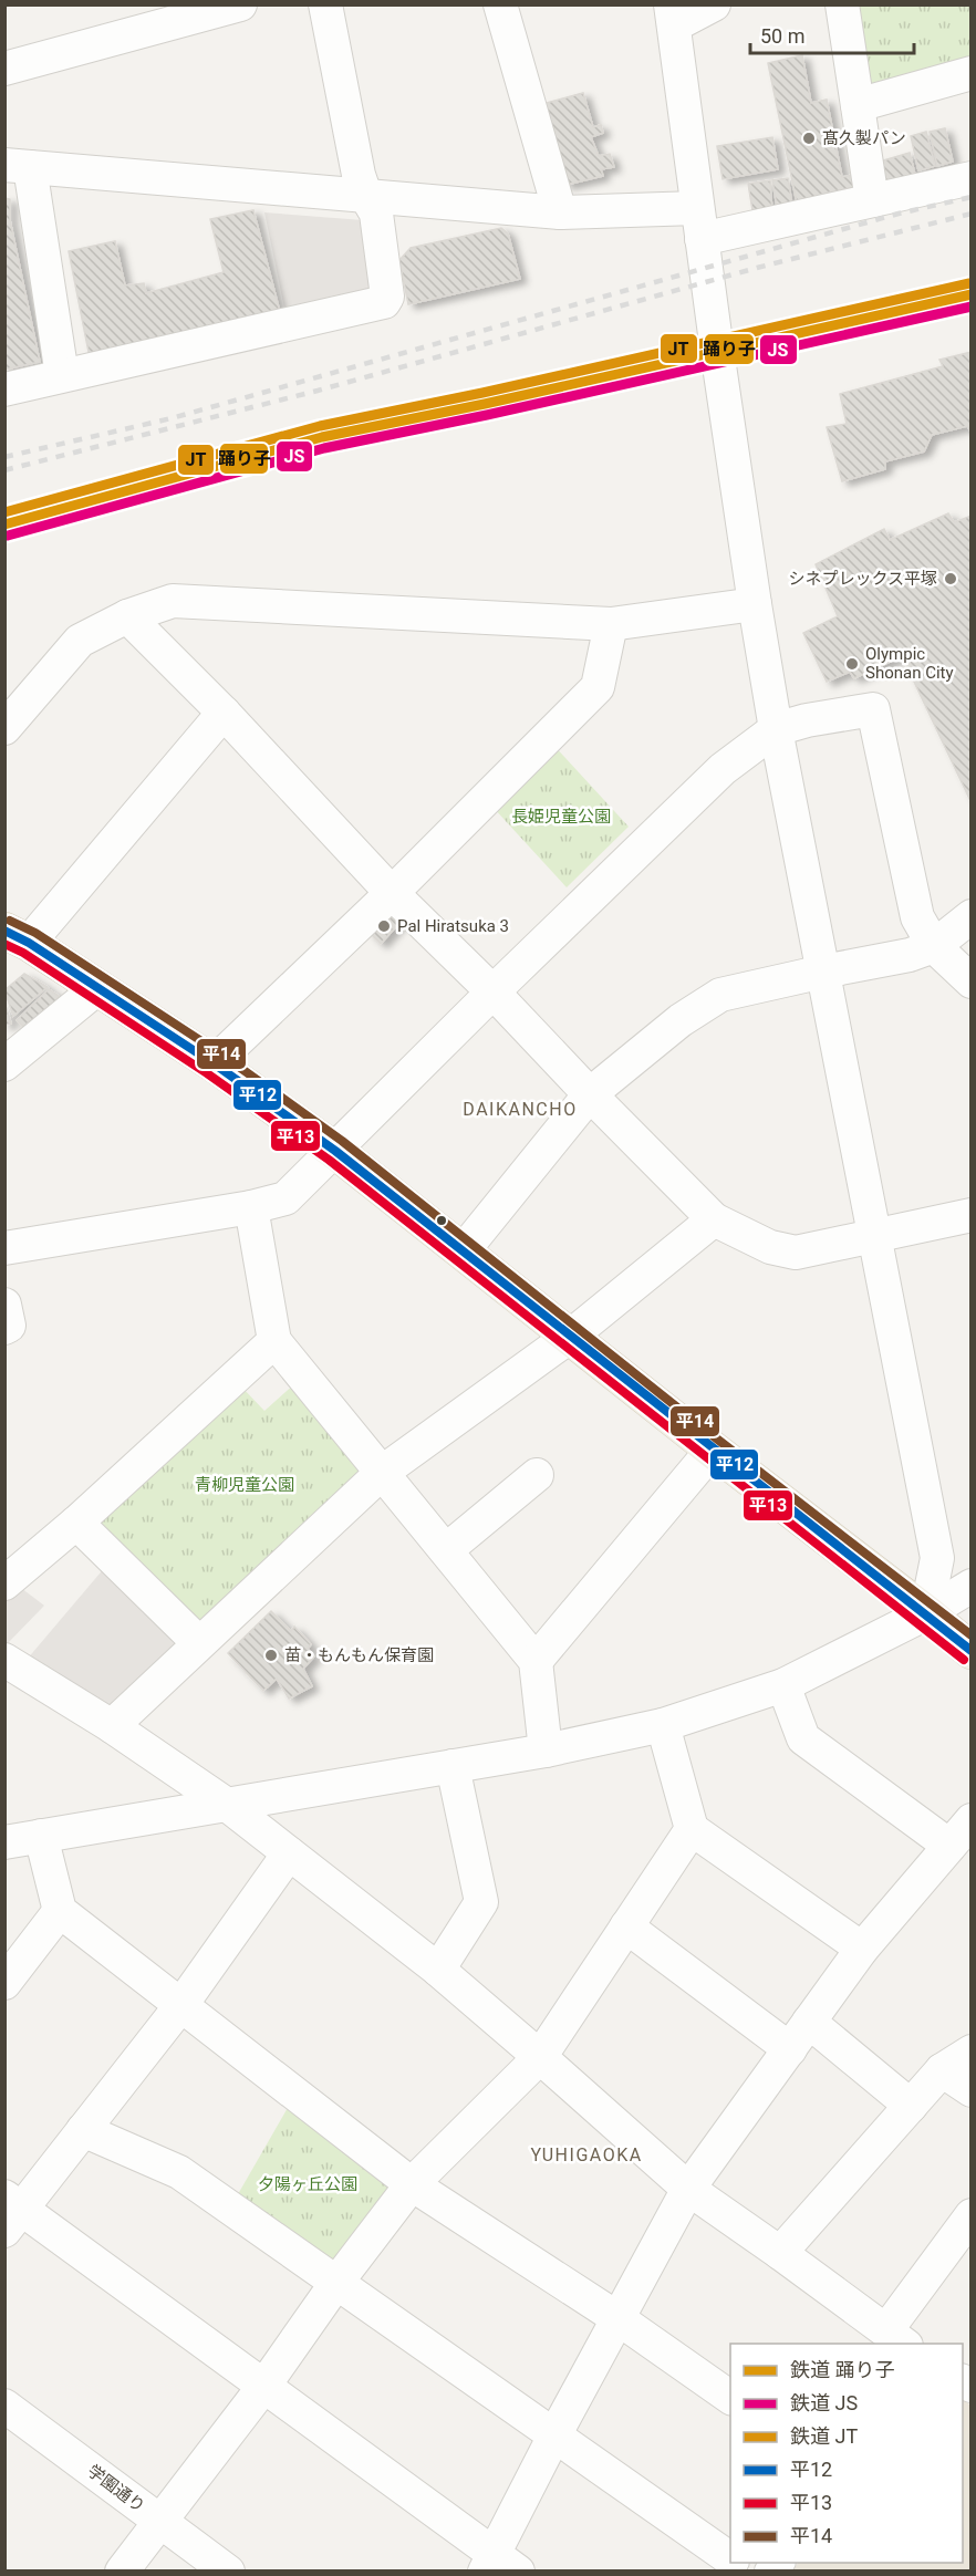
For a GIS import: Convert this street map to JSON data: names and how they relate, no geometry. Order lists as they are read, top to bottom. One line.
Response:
{"streets":{"street":["学園通り"]},"districts":["DAIKANCHO","YUHIGAOKA"],"parks":["長姫児童公園","青柳児童公園","夕陽ヶ丘公園"],"places":["髙久製パン","シネプレックス平塚","Olympic Shonan City","Pal Hiratsuka 3","苗・もんもん保育園"],"lines":["rail line JT","rail line 踊り子","rail line JS","transit line 平14","transit line 平12","transit line 平13"],"legend":["鉄道 踊り子","鉄道 JS","鉄道 JT","平12","平13","平14"],"scale_bar":"50 m"}
